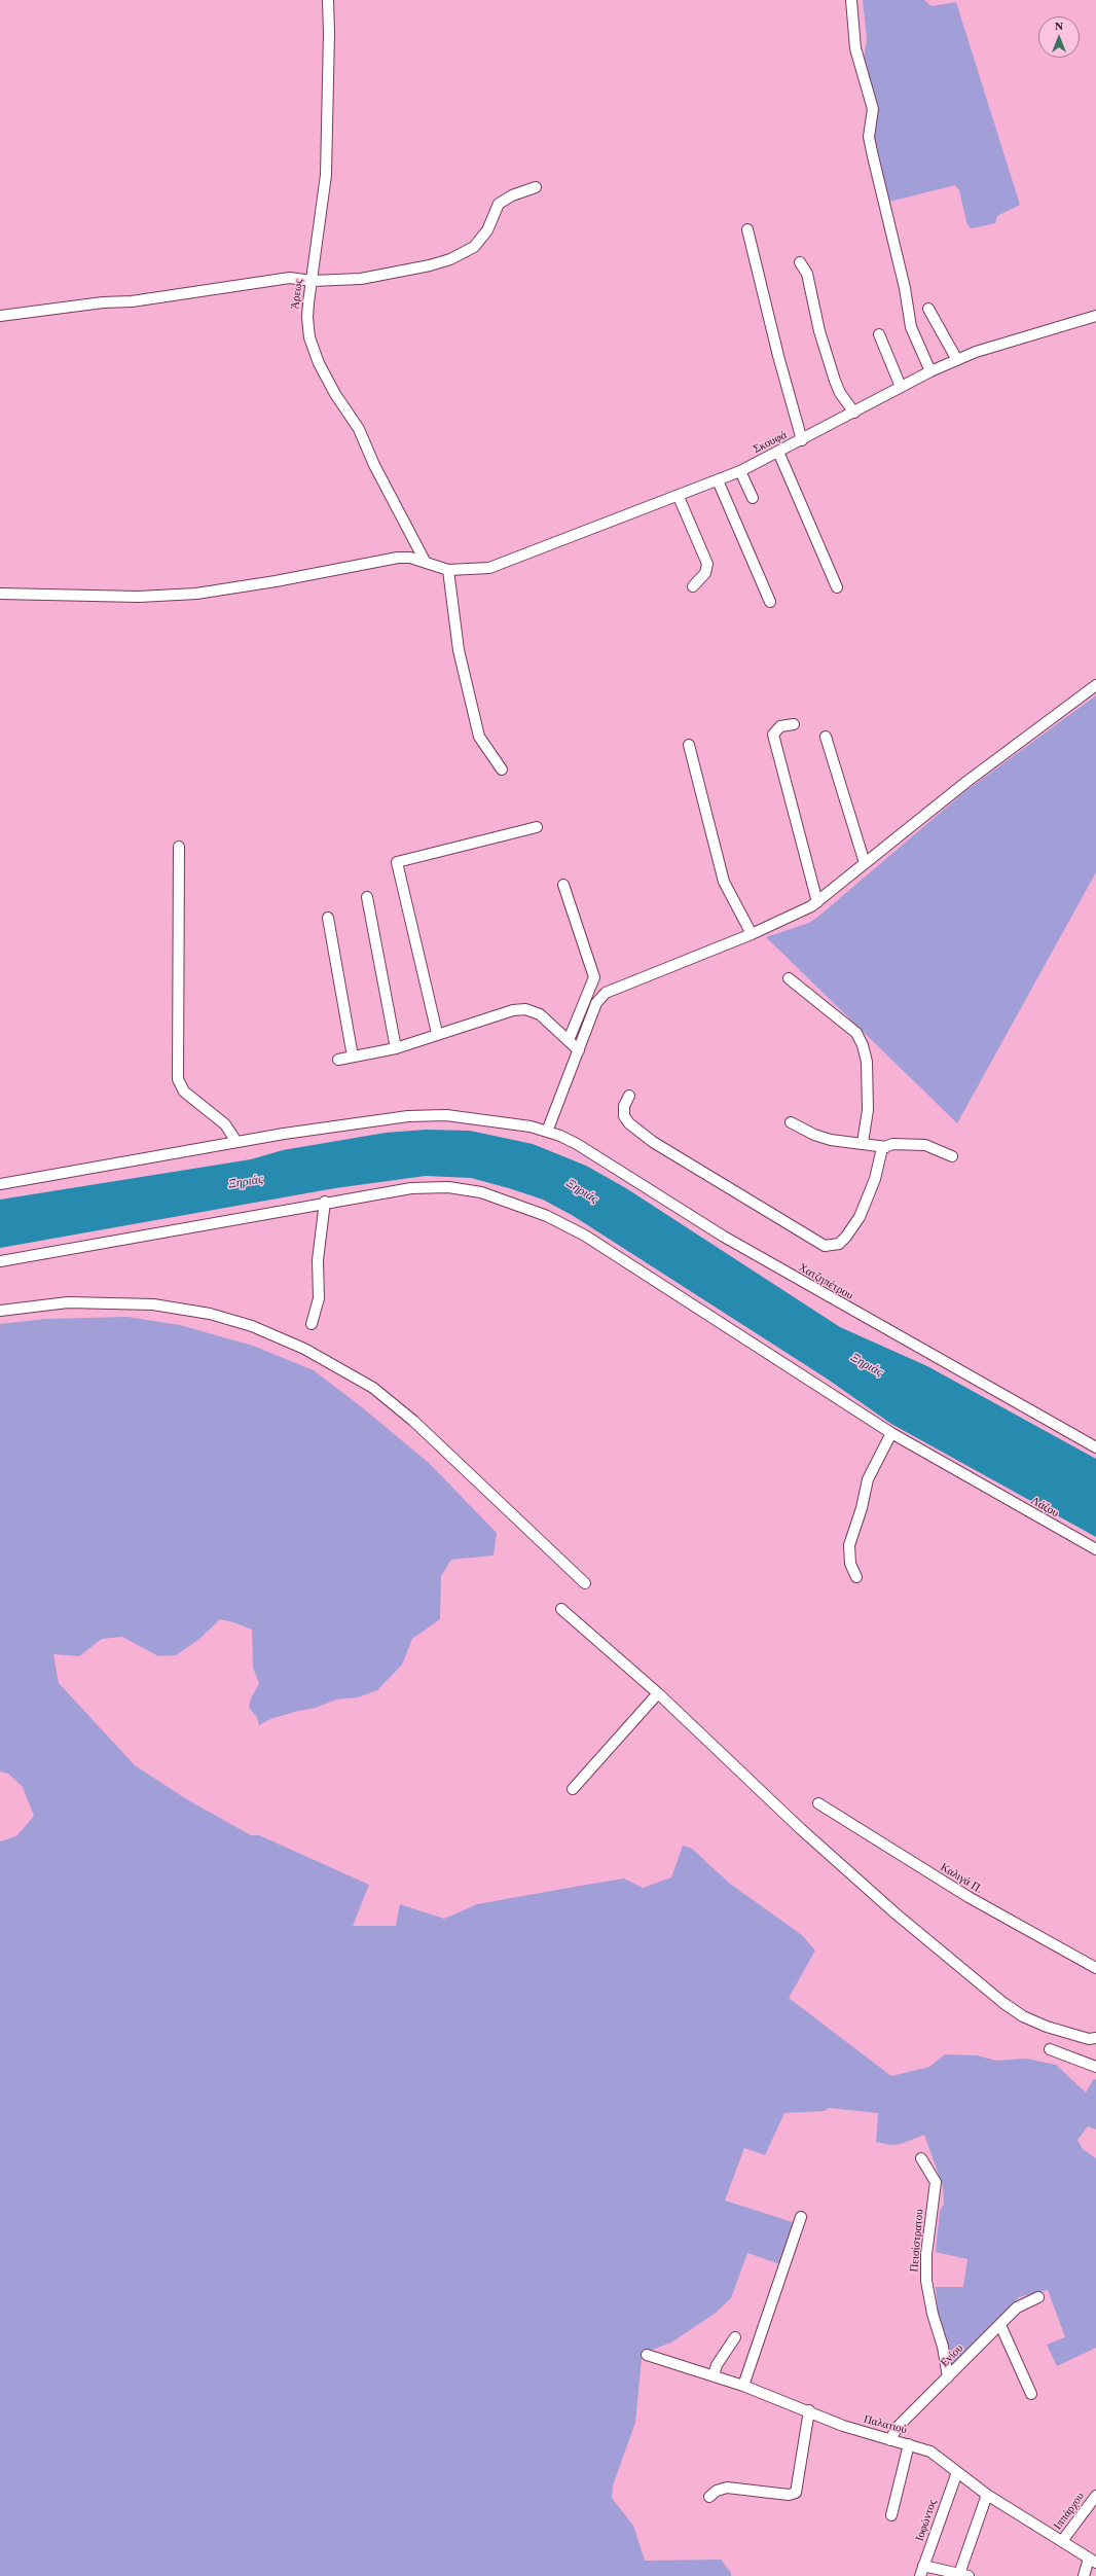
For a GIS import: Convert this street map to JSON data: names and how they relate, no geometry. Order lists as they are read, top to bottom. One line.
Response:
{"streets":{"street":["Άρεως","Σκουφά","Χατζηπέτρου","Λάζου","Καλιγά Π.","Πεισίστρατου","Ενίου","Παλατιού","Ιππάρχου","Ιοφώντος"]},"crossings":[["Πεισίστρατου","Ενίου"],["Ενίου","Παλατιού"],["Παλατιού","Ιππάρχου"],["Παλατιού","Ιοφώντος"]],"water":["Ξηριάς"],"north":"top"}
